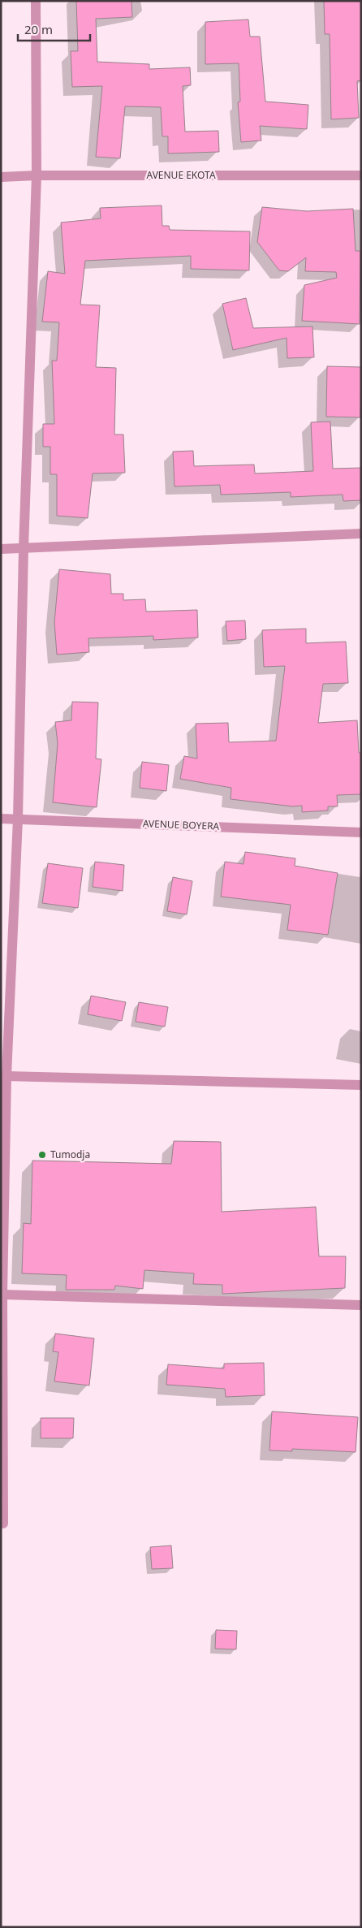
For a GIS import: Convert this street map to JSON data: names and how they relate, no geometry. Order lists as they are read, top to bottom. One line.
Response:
{"streets":{"street":["AVENUE EKOTA","AVENUE BOYERA"]},"places":["Tumodja"],"scale_bar":"20 m"}
